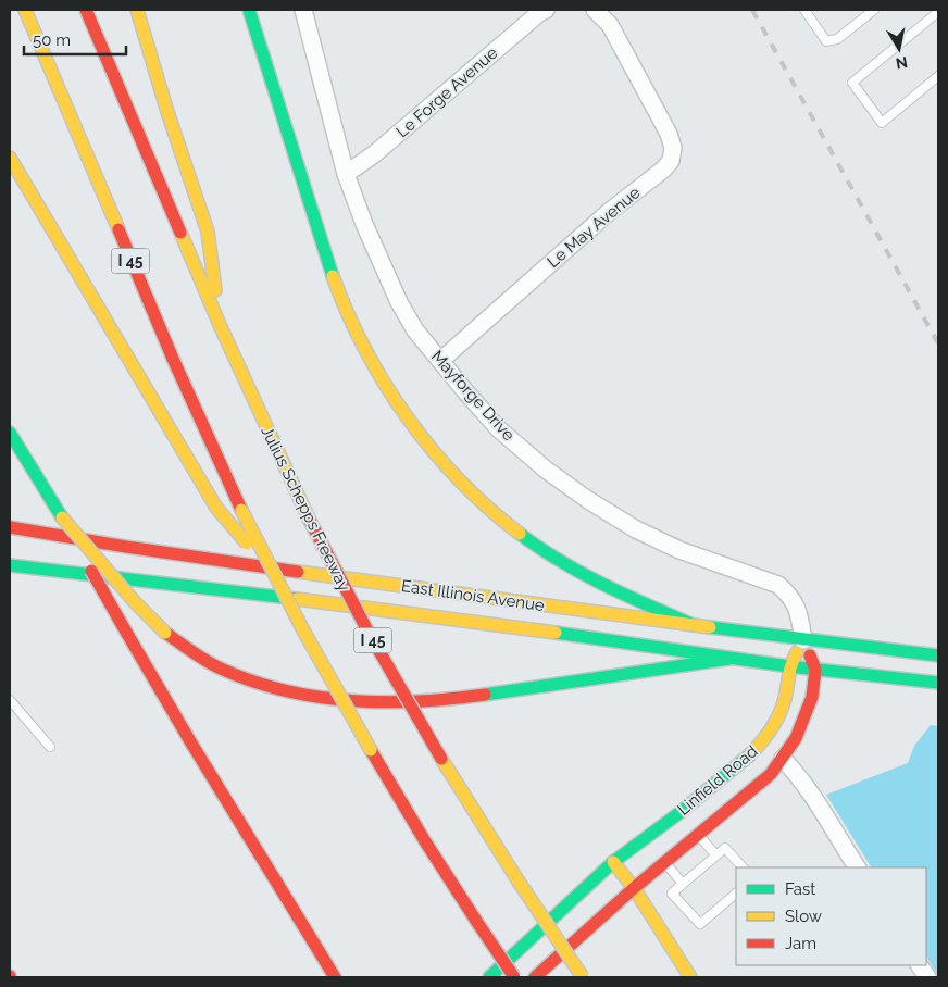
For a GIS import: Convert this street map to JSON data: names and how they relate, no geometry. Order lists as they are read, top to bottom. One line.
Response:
{"streets":{"main road":["I 45","Julius Schepps Freeway","East Illinois Avenue","Linfield Road"],"street":["Le Forge Avenue","Le May Avenue","Mayforge Drive"]},"crossings":[["Le Forge Avenue","Mayforge Drive"],["Le May Avenue","Mayforge Drive"],["Mayforge Drive","East Illinois Avenue"],["Mayforge Drive","Linfield Road"],["East Illinois Avenue","Linfield Road"]],"legend":["Fast","Slow","Jam"],"scale_bar":"50 m","north":"bottom"}
